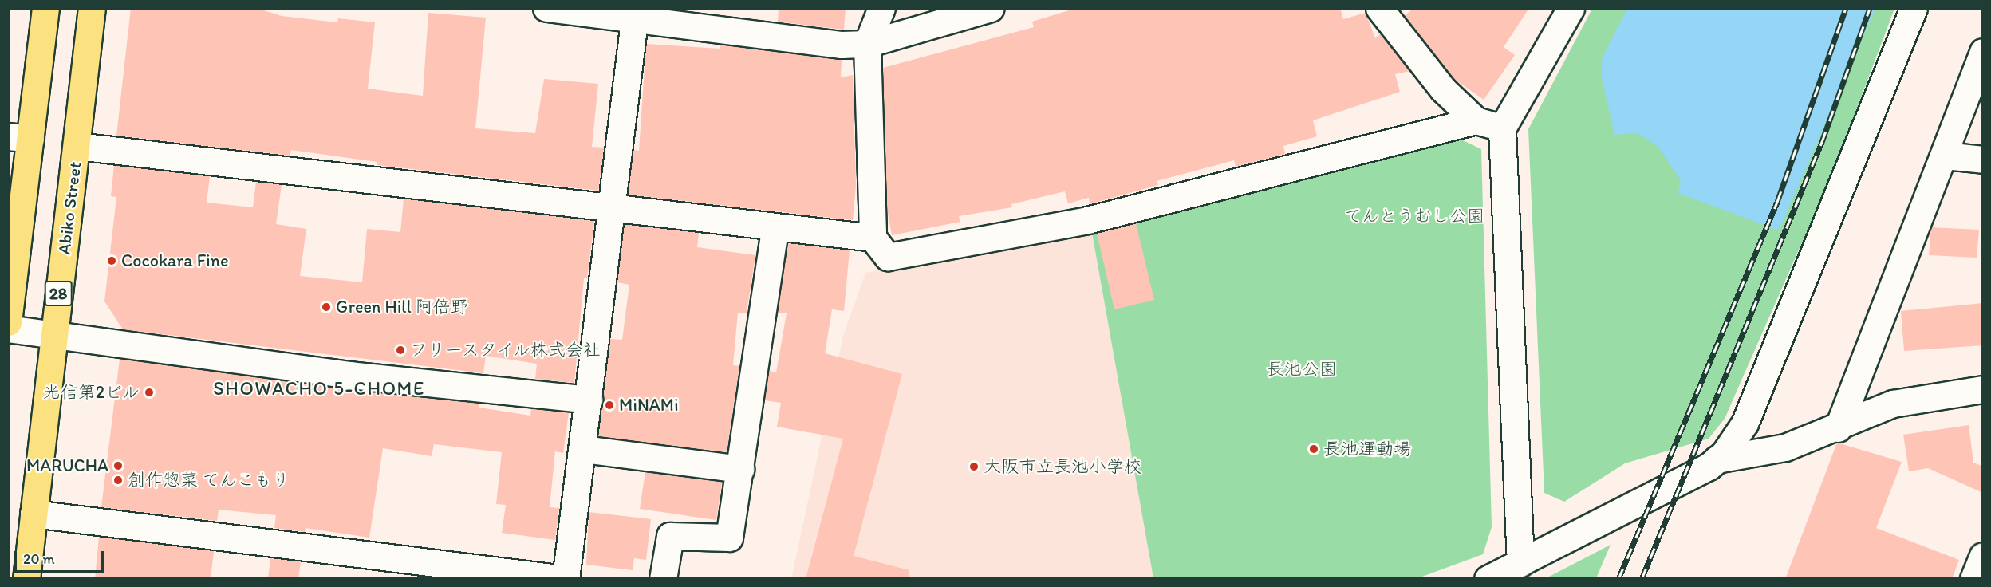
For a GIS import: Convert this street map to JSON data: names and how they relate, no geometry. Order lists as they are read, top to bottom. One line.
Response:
{"streets":{"main road":["Abiko Street","28"]},"districts":["SHOWACHO 5-CHOME"],"parks":["てんとうむし公園","長池公園"],"places":["Cocokara Fine","Green Hill 阿倍野","フリースタイル株式会社","光信第2ビル","MiNAMi","長池運動場","MARUCHA","大阪市立長池小学校","創作惣菜 てんこもり"],"scale_bar":"20 m"}
